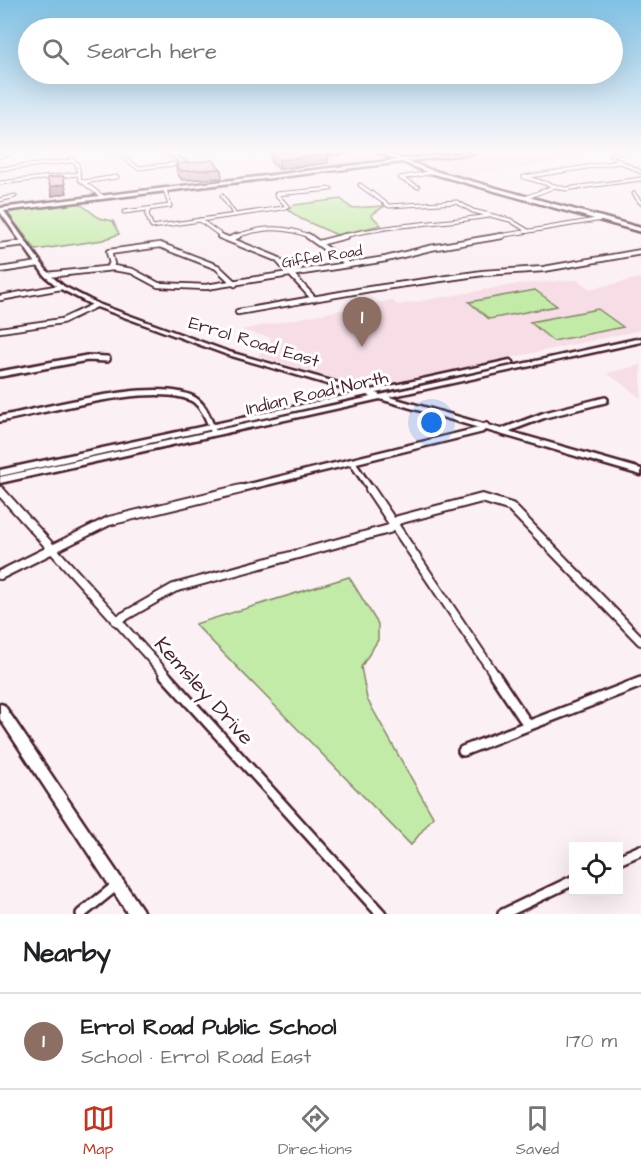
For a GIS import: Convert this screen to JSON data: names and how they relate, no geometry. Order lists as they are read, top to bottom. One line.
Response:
{"streets":{"main road":["Errol Road East","Indian Road North"],"street":["Giffel Road","Kemsley Drive"]},"crossings":[["Giffel Road","Errol Road East"],["Errol Road East","Indian Road North"]],"page":{"search":"Search here","pins":"1","heading":"Nearby","list":[{"mark":"1","name":"Errol Road Public School","note":"School · Errol Road East","value":"170 m"}],"nav":["Map","Directions","Saved"]}}
